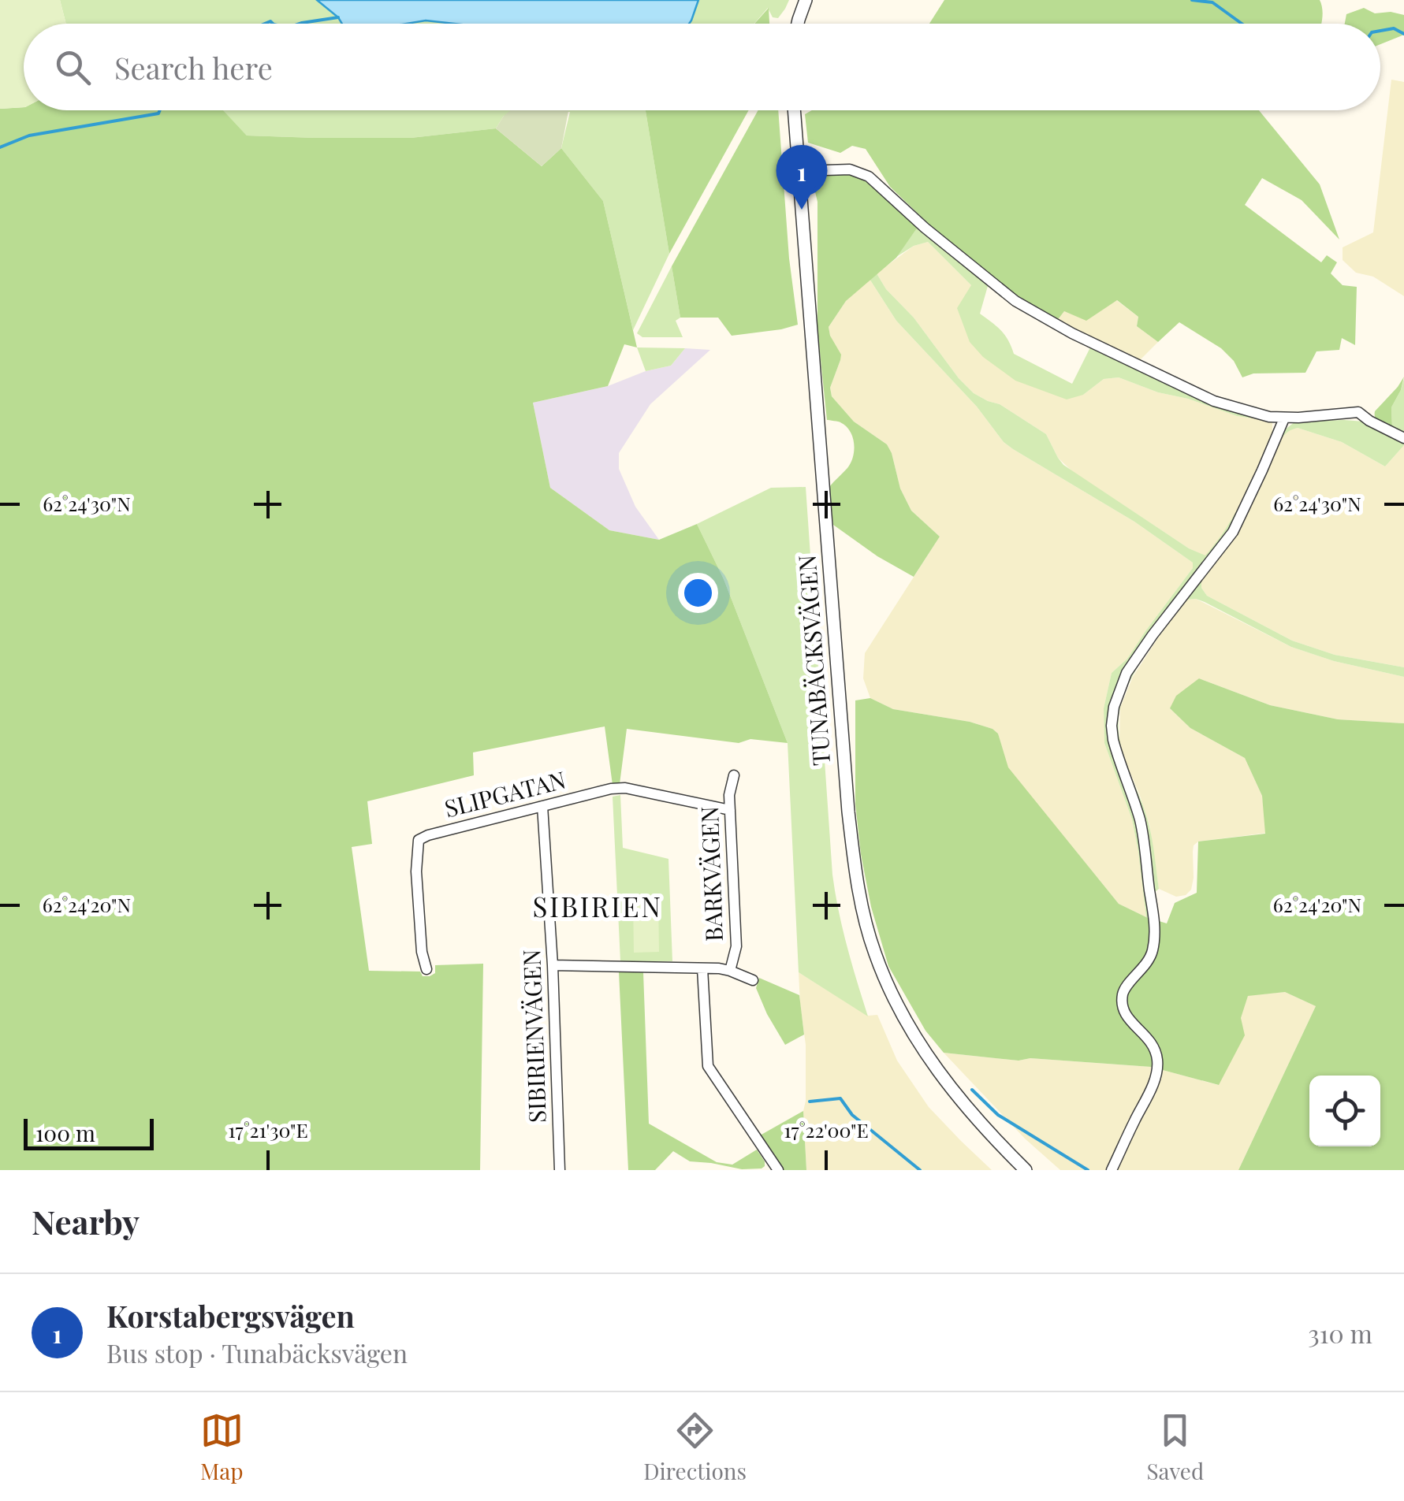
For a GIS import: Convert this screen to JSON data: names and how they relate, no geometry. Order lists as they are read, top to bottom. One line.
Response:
{"streets":{"street":["TUNABÄCKSVÄGEN","SLIPGATAN","BARKVÄGEN","SIBIRIENVÄGEN"]},"crossings":[["SLIPGATAN","BARKVÄGEN"],["SLIPGATAN","SIBIRIENVÄGEN"]],"districts":["SIBIRIEN"],"scale_bar":"100 m","page":{"search":"Search here","pins":"1","scale":"100 m","heading":"Nearby","list":[{"mark":"1","name":"Korstabergsvägen","note":"Bus stop · Tunabäcksvägen","value":"310 m"}],"nav":["Map","Directions","Saved"]},"coordinates":["62°24'30\"N","62°24'20\"N","17°21'30\"E","17°22'00\"E"]}
